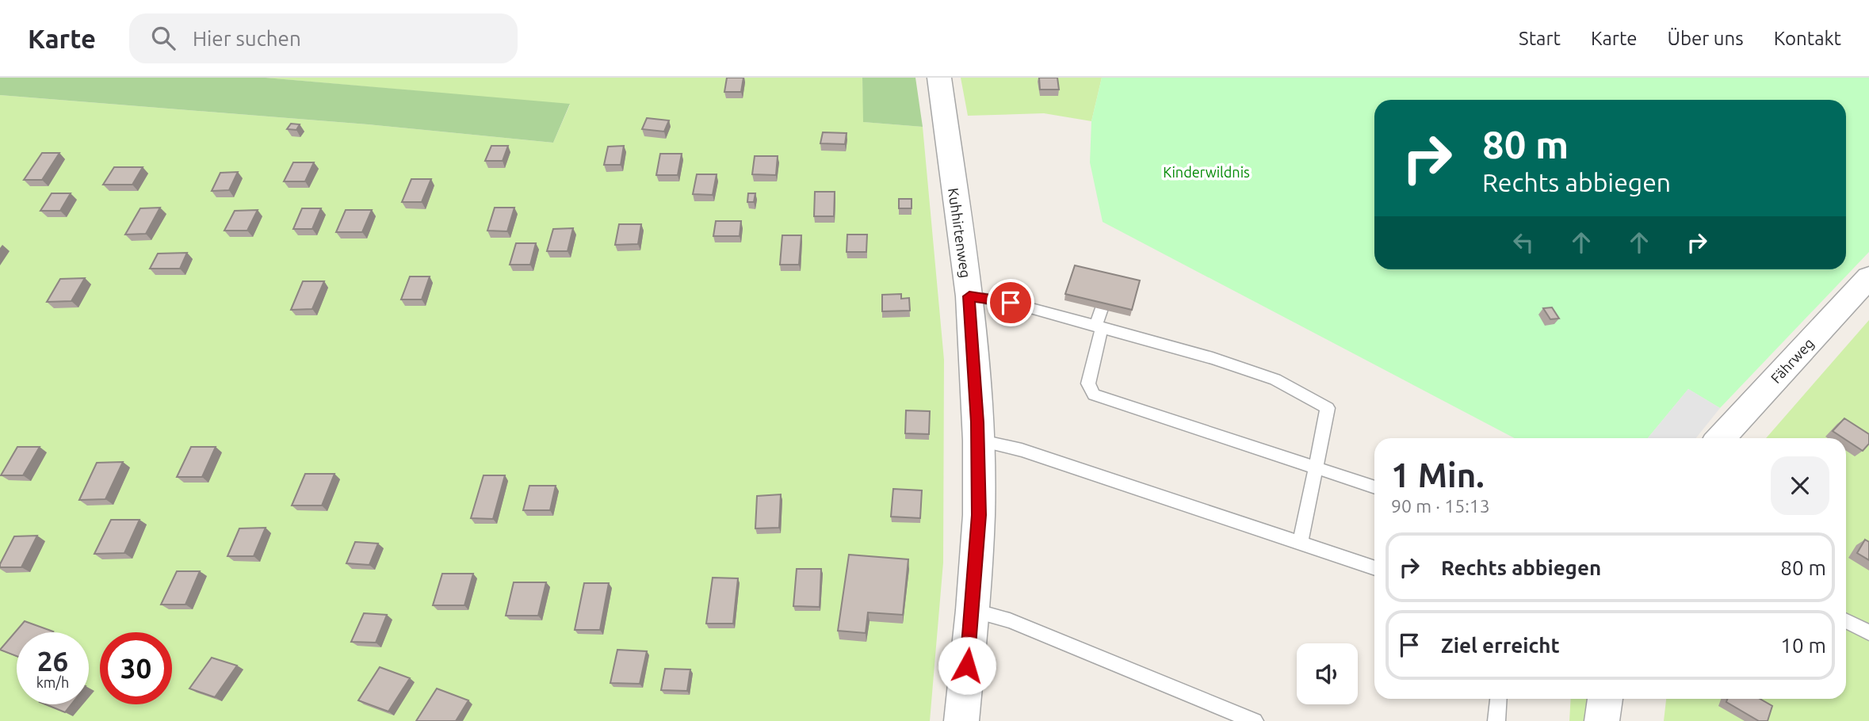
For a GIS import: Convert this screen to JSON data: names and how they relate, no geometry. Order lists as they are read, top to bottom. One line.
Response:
{"streets":{"street":["Kuhhirtenweg","Fährweg"]},"parks":["Kinderwildnis"],"page":{"header":"Karte","search":"Hier suchen","nav":["Start","Karte","Über uns","Kontakt"],"turn":["80 m","Rechts abbiegen"],"heading":["1 Min.","90 m · 15:13"],"list":[{"name":"Rechts abbiegen","value":"80 m"},{"name":"Ziel erreicht","value":"10 m"}],"speed":"26 km/h","limit":"30"}}
